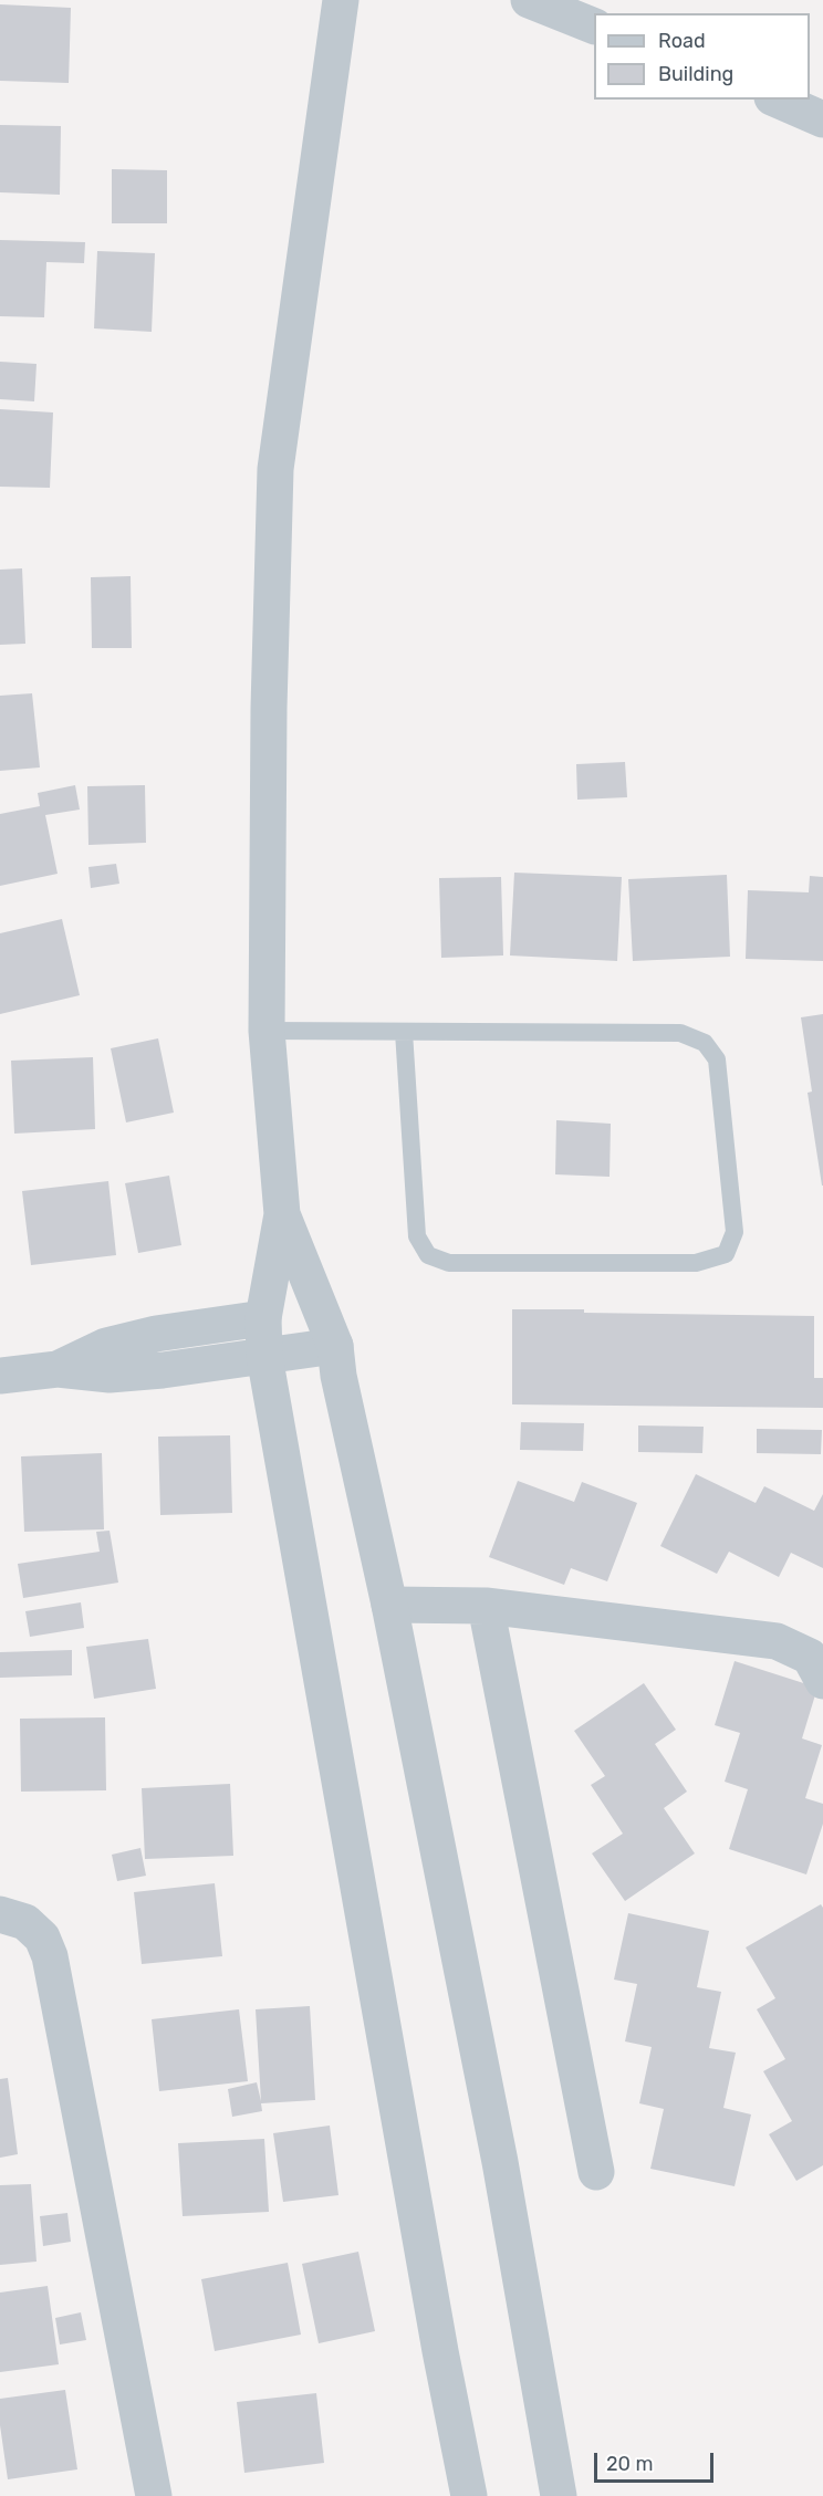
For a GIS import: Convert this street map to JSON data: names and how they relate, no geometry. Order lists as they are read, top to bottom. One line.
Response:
{"legend":["Road","Building"],"scale_bar":"20 m"}
